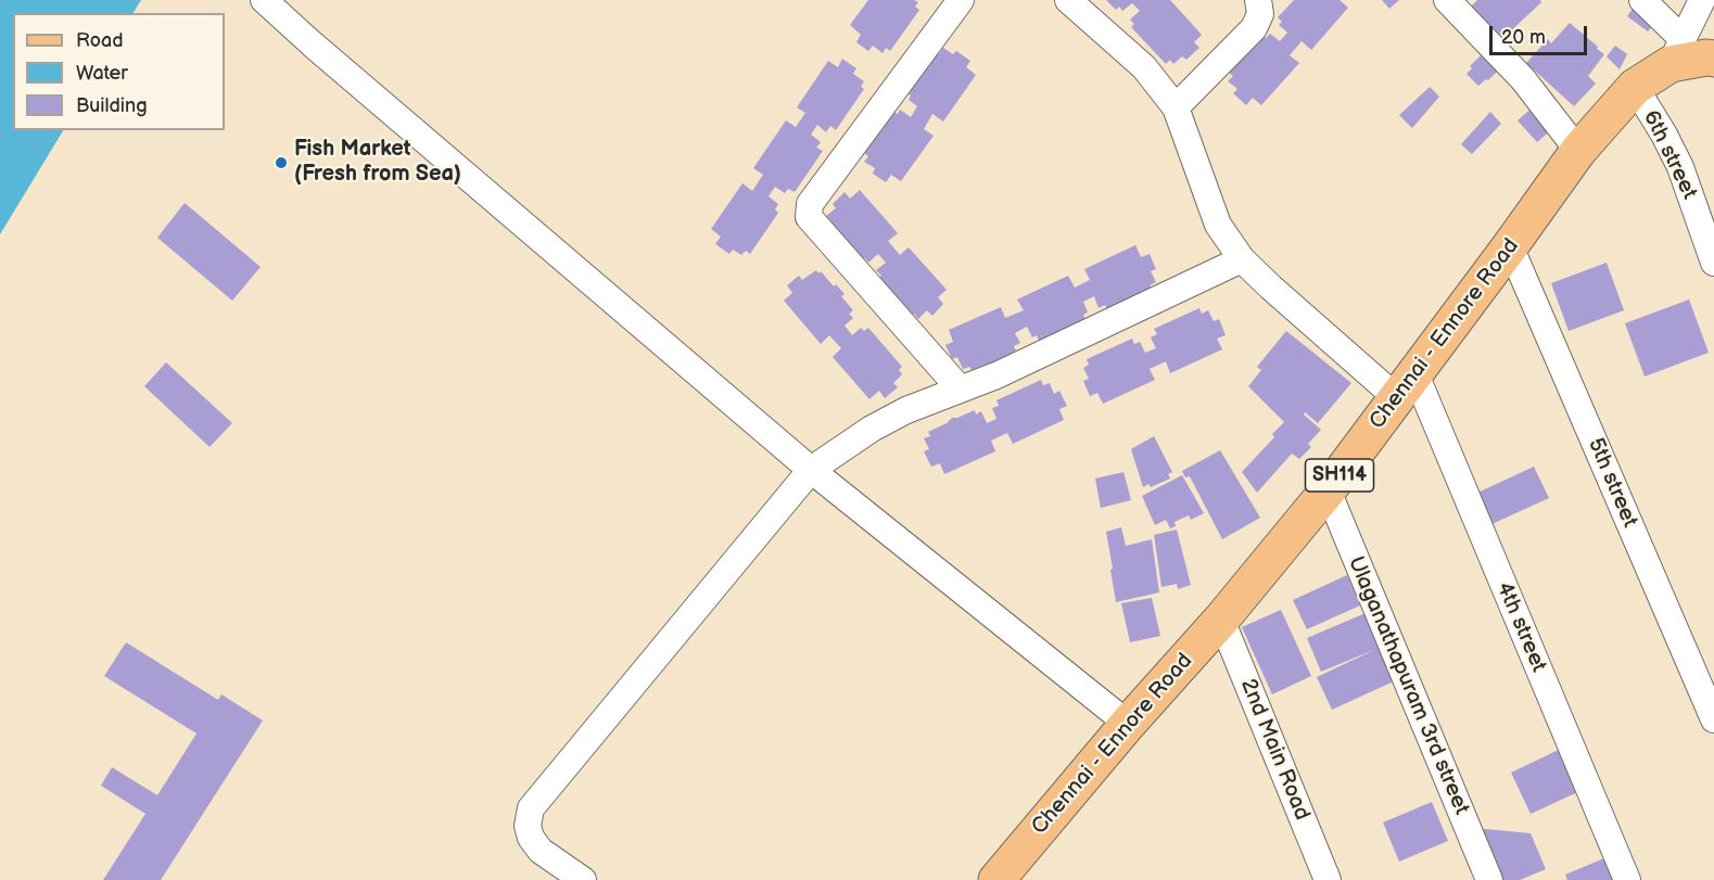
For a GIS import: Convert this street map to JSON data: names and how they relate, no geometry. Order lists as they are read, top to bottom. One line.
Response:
{"streets":{"main road":["Chennai - Ennore Road","SH114"],"street":["6th street","5th street","4th street","Ulaganathapuram 3rd street","2nd Main Road"]},"crossings":[["6th street","Chennai - Ennore Road"],["Chennai - Ennore Road","5th street"],["Chennai - Ennore Road","4th street"],["Chennai - Ennore Road","Ulaganathapuram 3rd street"],["Chennai - Ennore Road","2nd Main Road"]],"places":["Fish Market (Fresh from Sea)"],"legend":["Road","Water","Building"],"scale_bar":"20 m"}
